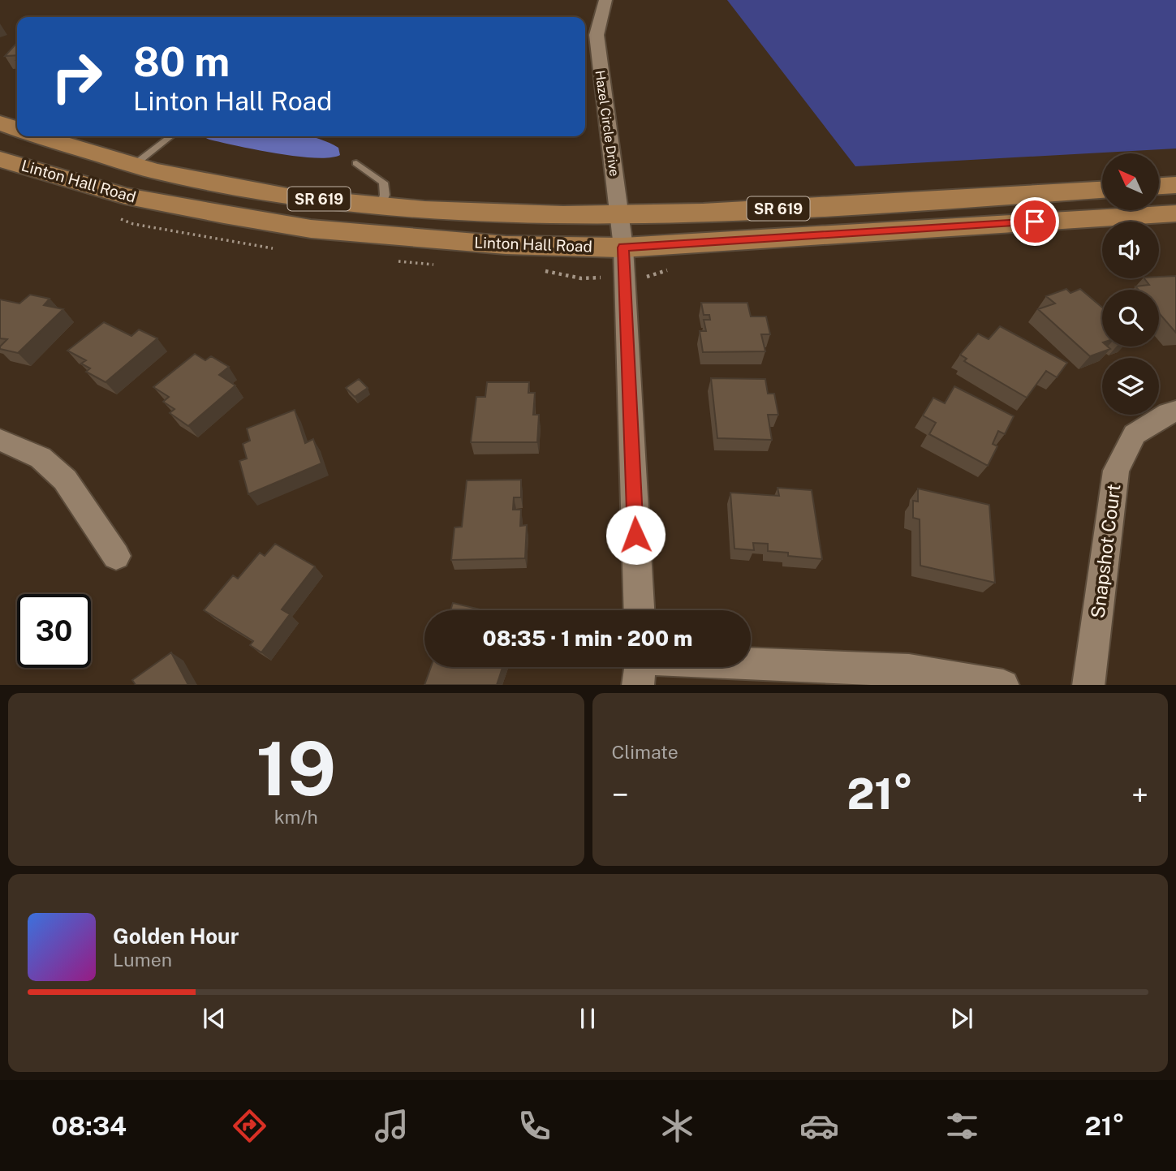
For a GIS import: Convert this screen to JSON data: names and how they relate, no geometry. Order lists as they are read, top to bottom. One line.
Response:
{"streets":{"main road":["Linton Hall Road","SR 619"],"street":["Hazel Circle Drive","Snapshot Court"]},"crossings":[["Hazel Circle Drive","Linton Hall Road"]],"north":"top left","page":{"turn":["80 m","Linton Hall Road"],"limit":"30","trip":"08:35 · 1 min · 200 m","tile":[["19","km/h"],"Climate"],"heat":["−","21°","+"],"song":["Golden Hour","Lumen"],"tabs":["08:34","21°"]}}
